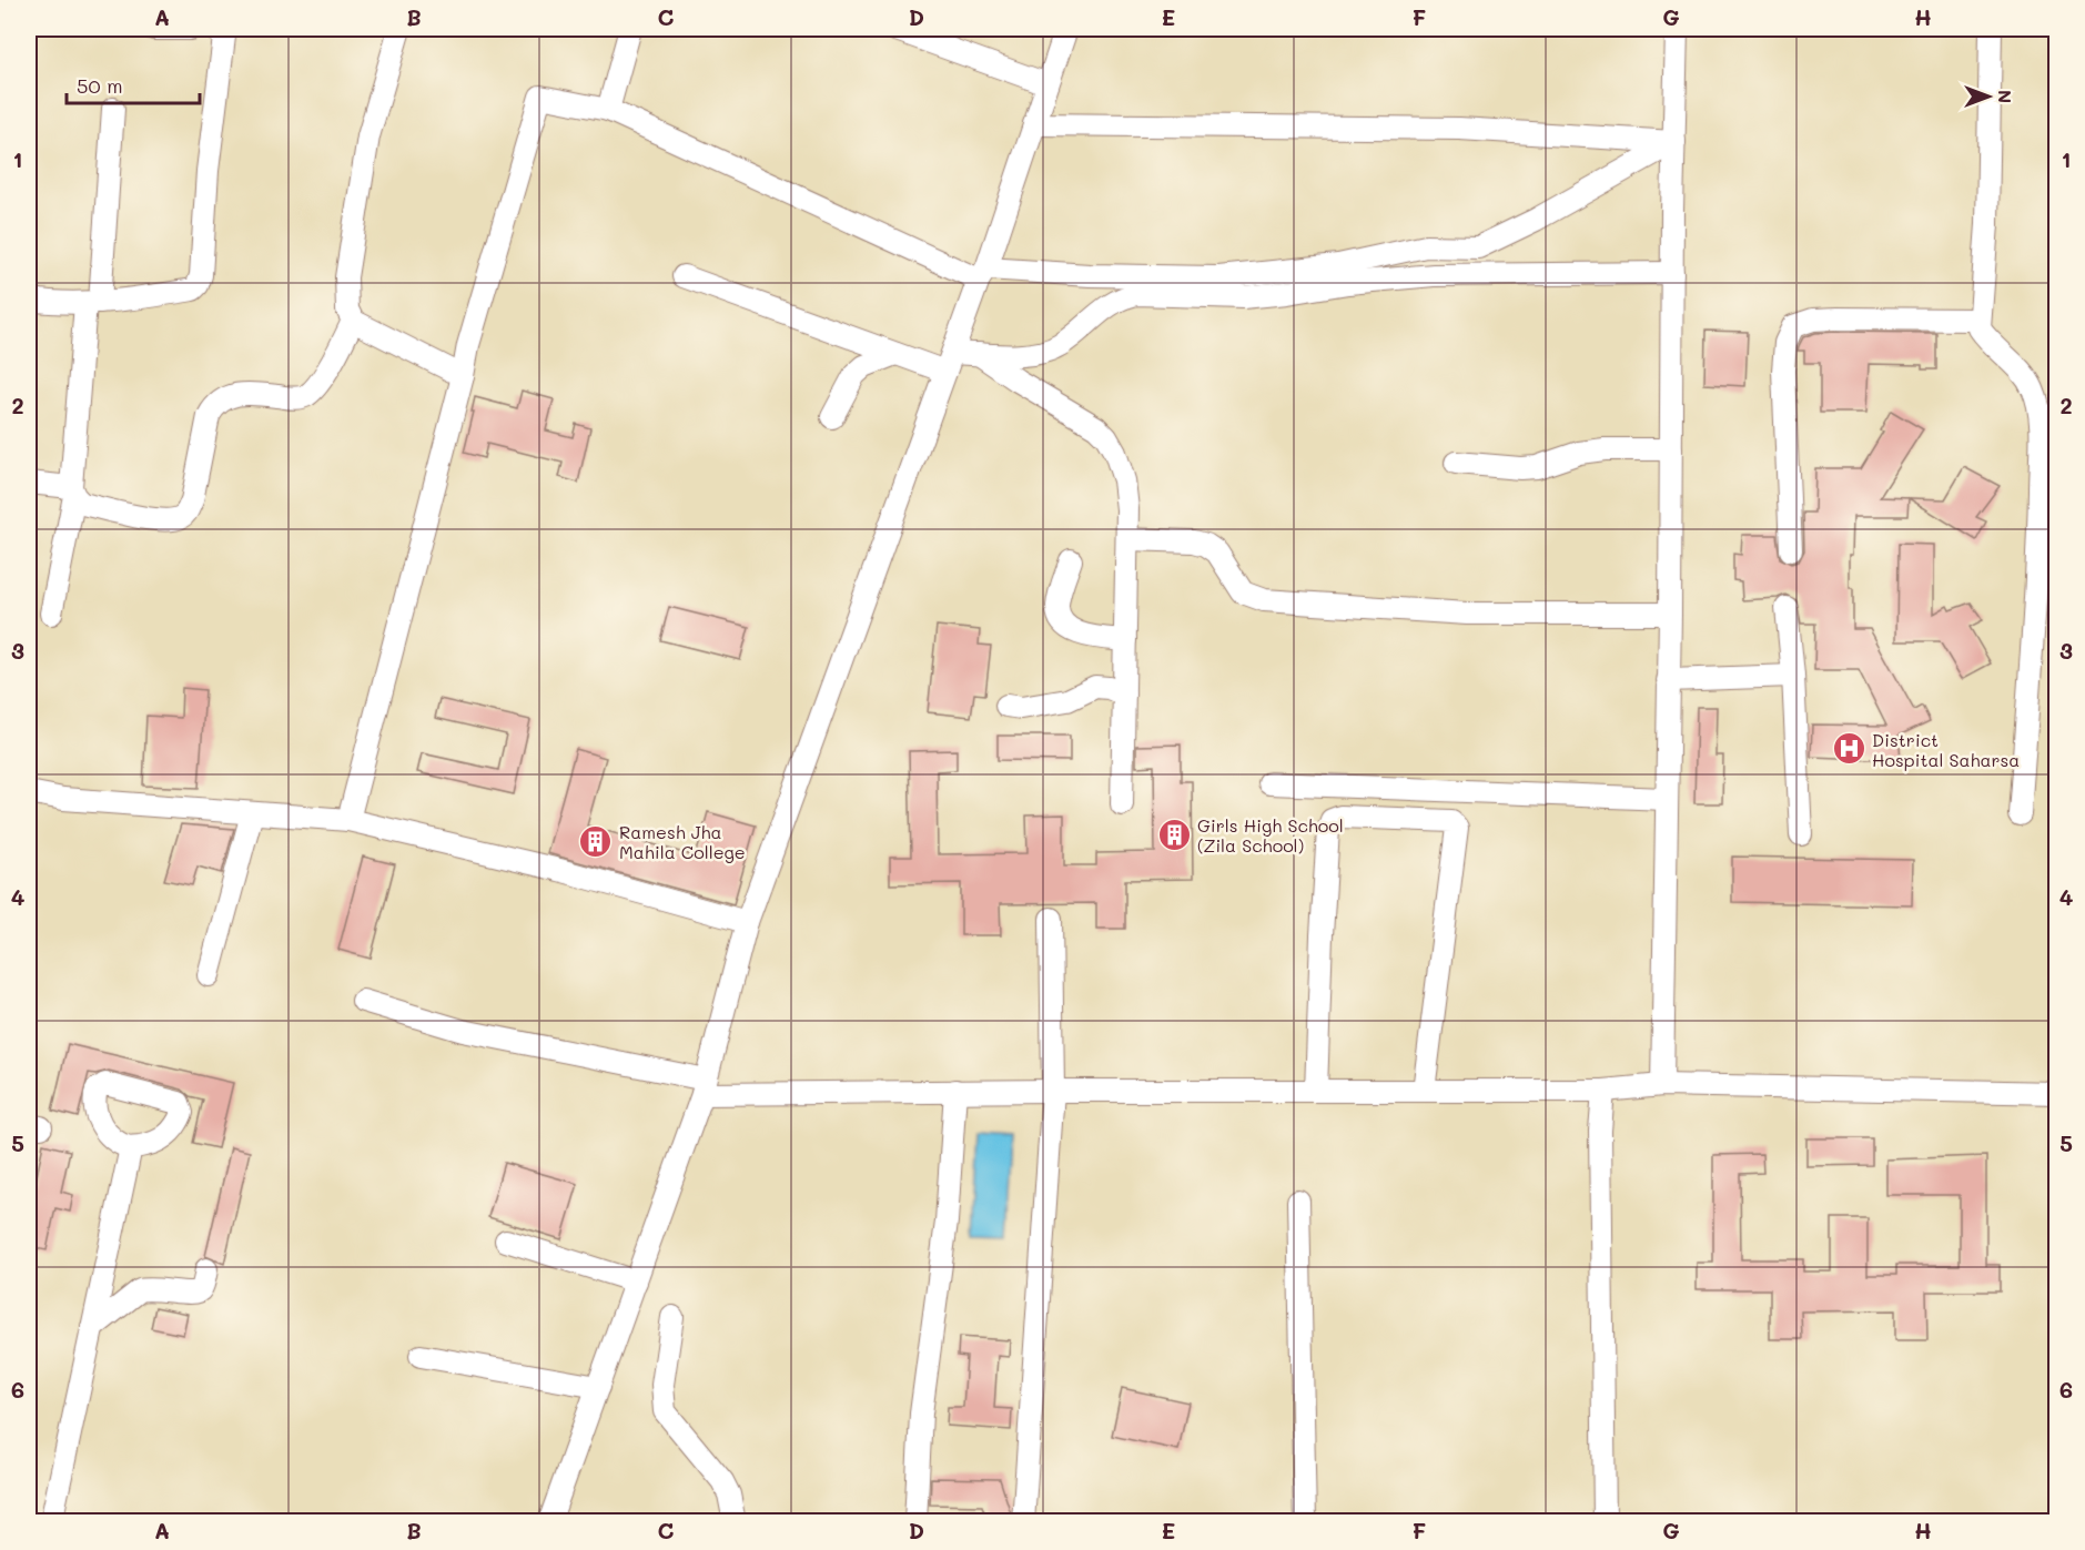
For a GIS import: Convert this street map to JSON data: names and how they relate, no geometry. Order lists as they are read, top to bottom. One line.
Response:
{"places":{"hospital":["District Hospital Saharsa"],"building":["Girls High School (Zila School)","Ramesh Jha Mahila College"]},"scale_bar":"50 m","north":"right","grid":{"columns":["A","B","C","D","E","F","G","H"],"rows":["1","2","3","4","5","6"]}}
